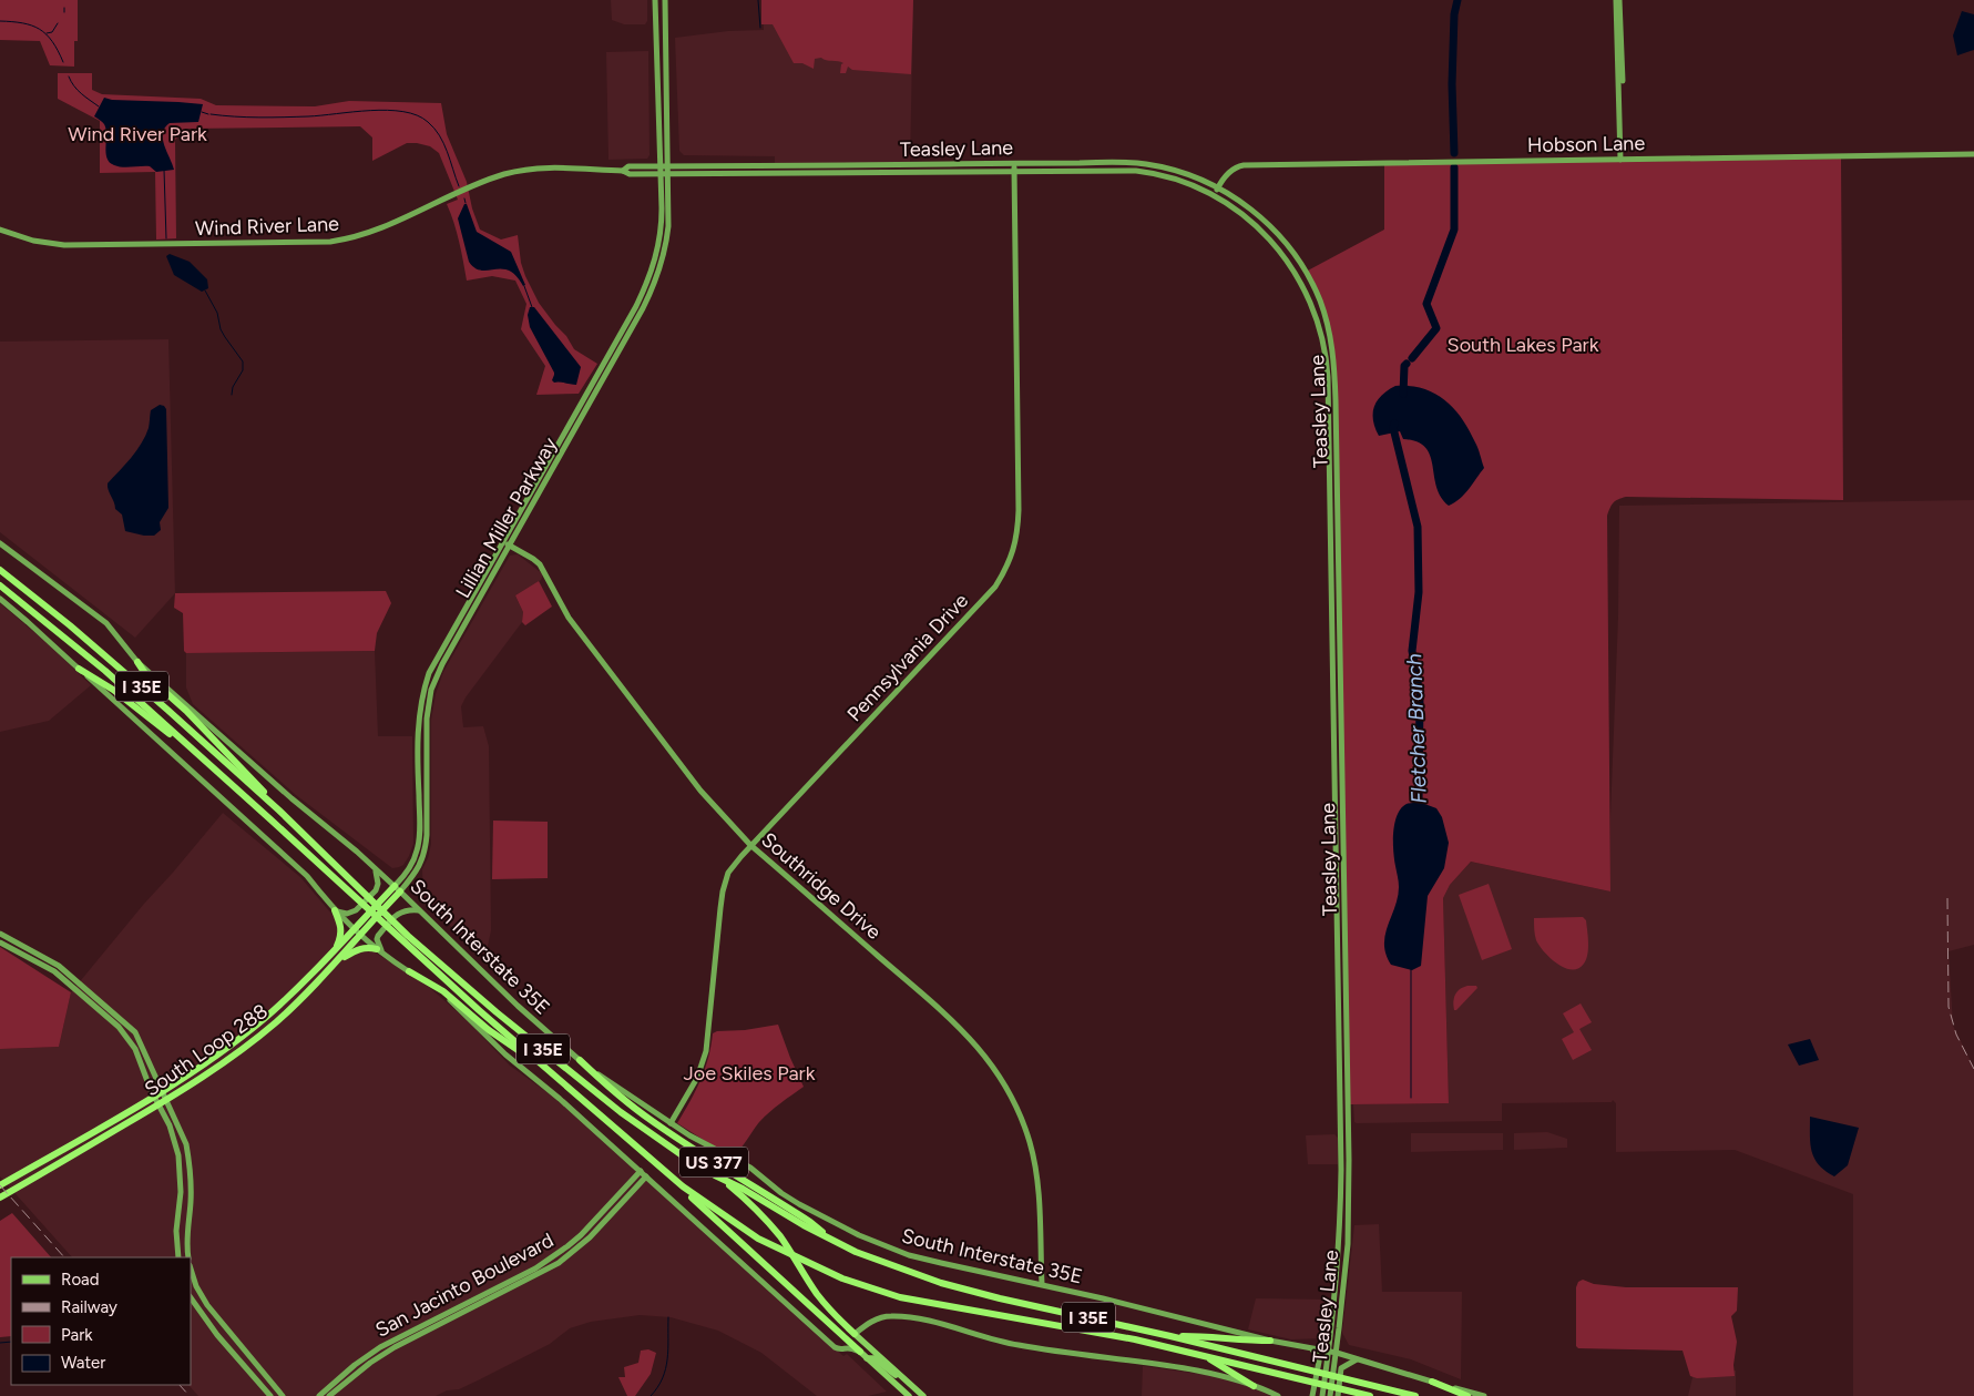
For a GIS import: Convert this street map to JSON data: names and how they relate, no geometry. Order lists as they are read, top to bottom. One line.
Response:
{"streets":{"highway":["I 35E","South Loop 288","US 377"],"main road":["Hobson Lane","Teasley Lane","Wind River Lane","Lillian Miller Parkway","Pennsylvania Drive","Southridge Drive","South Interstate 35E","San Jacinto Boulevard"]},"crossings":[["Hobson Lane","Teasley Lane"],["Teasley Lane","Wind River Lane"],["Teasley Lane","Lillian Miller Parkway"],["Teasley Lane","Pennsylvania Drive"],["Teasley Lane","South Interstate 35E"],["Wind River Lane","Lillian Miller Parkway"],["Lillian Miller Parkway","Southridge Drive"],["Lillian Miller Parkway","South Interstate 35E"],["Lillian Miller Parkway","South Loop 288"],["Pennsylvania Drive","Southridge Drive"],["Pennsylvania Drive","South Interstate 35E"],["I 35E","US 377"],["Southridge Drive","South Interstate 35E"],["South Interstate 35E","South Loop 288"],["South Interstate 35E","US 377"]],"water":["Fletcher Branch"],"parks":["Wind River Park","South Lakes Park","Joe Skiles Park"],"legend":["Road","Railway","Park","Water"]}
